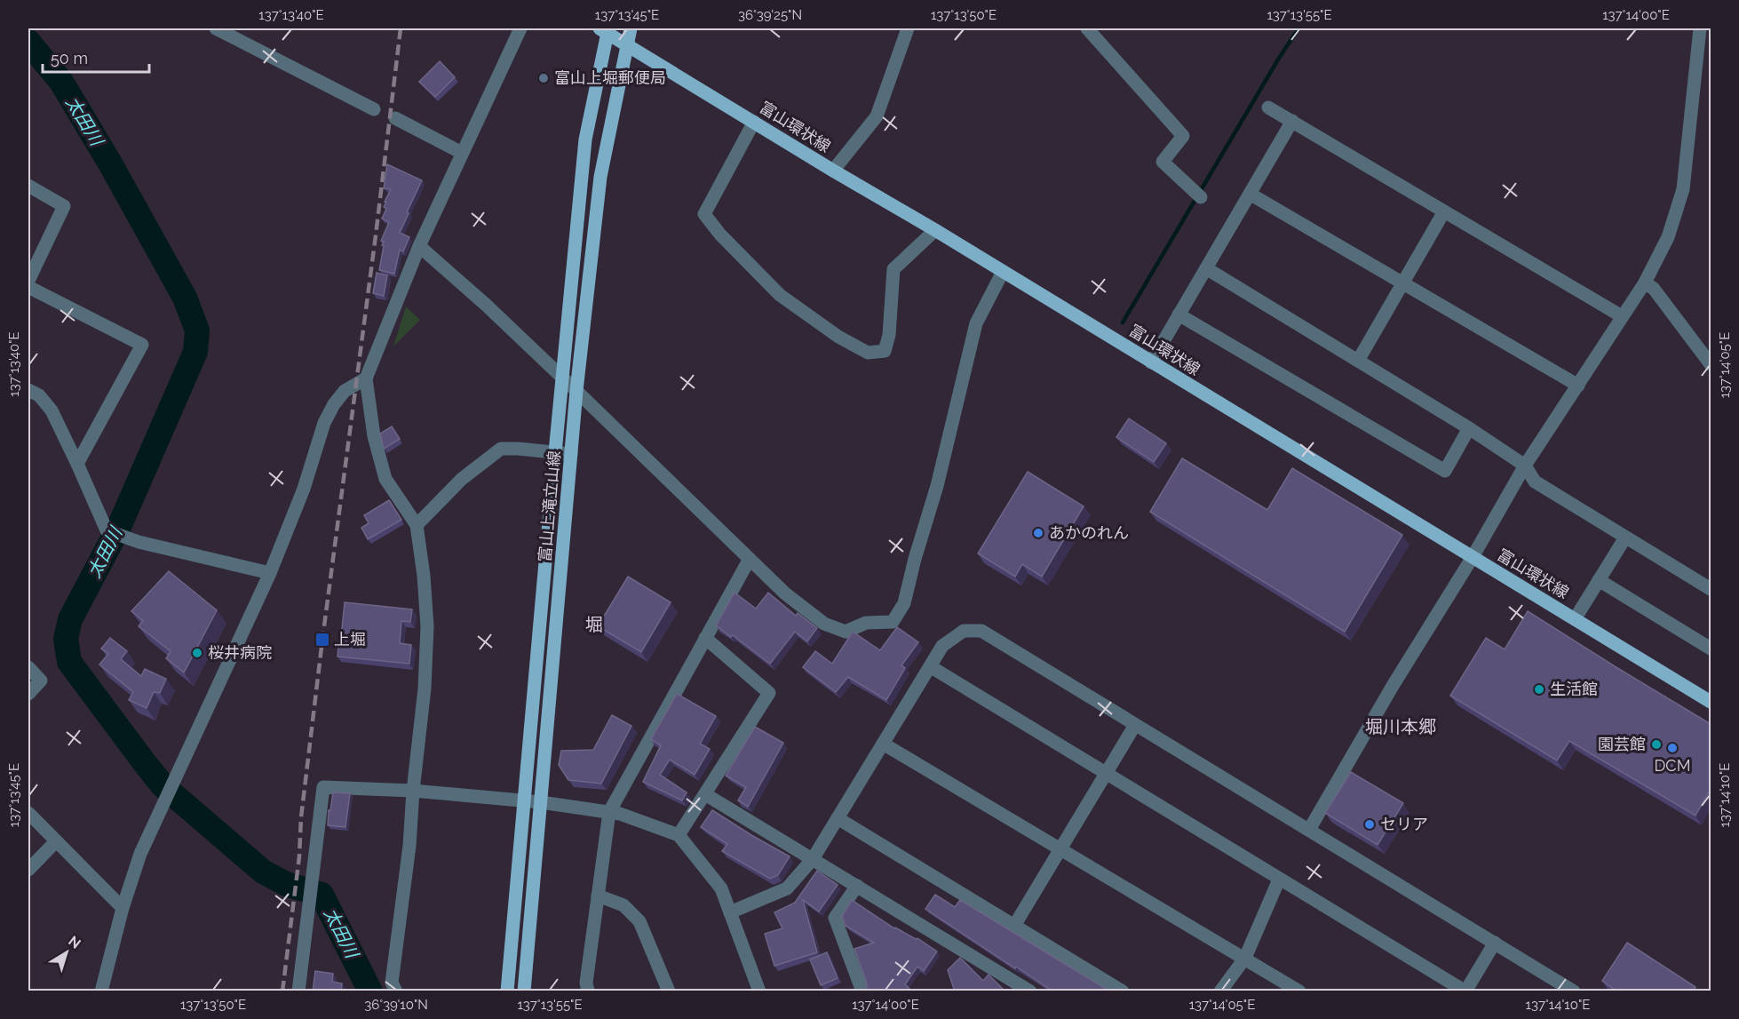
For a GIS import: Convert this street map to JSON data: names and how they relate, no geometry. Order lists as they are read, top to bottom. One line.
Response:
{"streets":{"main road":["富山環状線","富山上滝立山線"]},"crossings":[["富山環状線","富山上滝立山線"]],"districts":["堀","堀川本郷"],"water":["太田川"],"places":{"other":["富山上堀郵便局","あかのれん","桜井病院","生活館","園芸館","DCM","セリア"],"transit":["上堀"]},"scale_bar":"50 m","north":"top right","coordinates":["137°13'40\"E","137°13'45\"E","36°39'25\"N","137°13'50\"E","137°13'55\"E","137°14'00\"E","137°14'05\"E","137°14'10\"E","36°39'10\"N"]}
